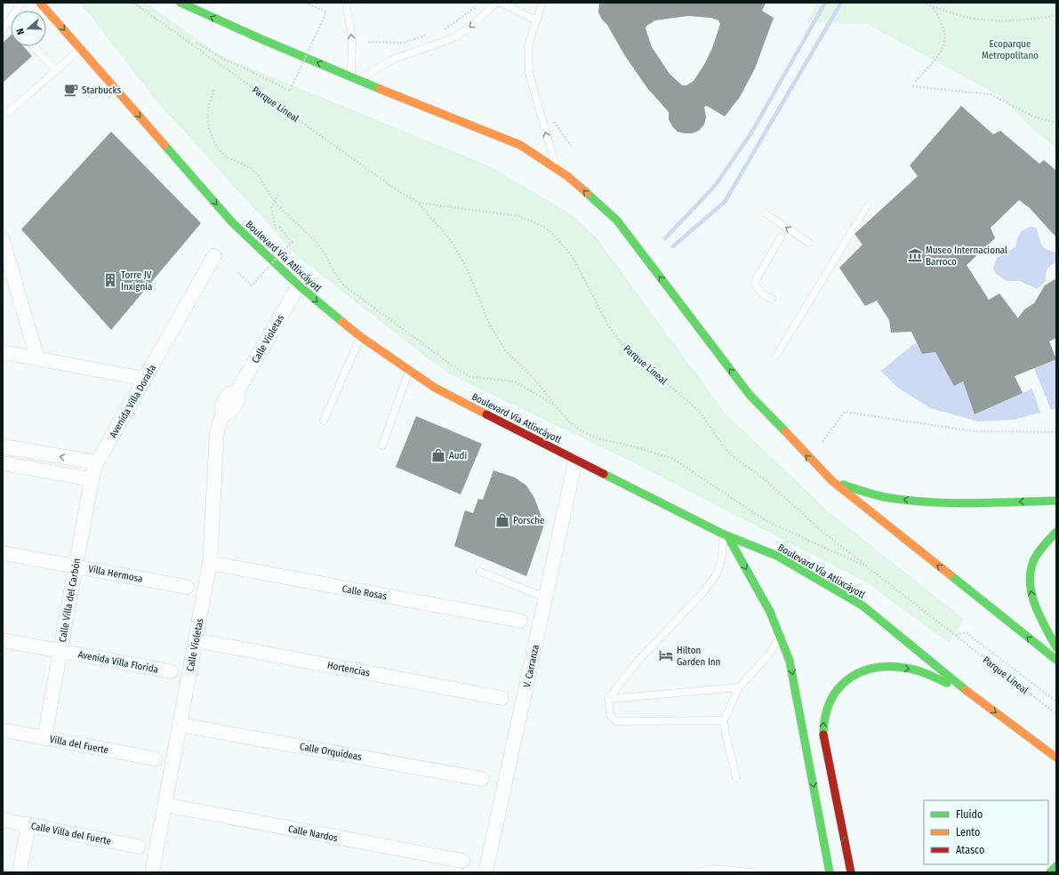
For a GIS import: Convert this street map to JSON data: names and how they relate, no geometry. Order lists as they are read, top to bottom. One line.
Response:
{"streets":{"main road":["Boulevard Vía Atlixcáyotl"],"street":["Calle Violetas","Avenida Villa Dorada","Villa Hermosa","Calle Rosas","Calle Villa del Carbón","Avenida Villa Florida","V. Carranza","Hortencias","Villa del Fuerte","Calle Orquídeas","Calle Villa del Fuerte","Calle Nardos"],"path":["Parque Lineal"]},"crossings":[["Boulevard Vía Atlixcáyotl","Calle Violetas"],["Boulevard Vía Atlixcáyotl","V. Carranza"],["Calle Violetas","Calle Rosas"],["Calle Violetas","Hortencias"],["Calle Violetas","Calle Orquídeas"],["Calle Violetas","Calle Nardos"],["Avenida Villa Dorada","Calle Villa del Carbón"],["Villa Hermosa","Calle Villa del Carbón"],["Calle Villa del Carbón","Avenida Villa Florida"],["Calle Villa del Carbón","Villa del Fuerte"]],"one_way":["Boulevard Vía Atlixcáyotl"],"parks":["Ecoparque Metropolitano"],"places":{"cafe":["Starbucks"],"museum":["Museo Internacional Barroco"],"building":["Torre JV Inxignia"],"shop":["Audi","Porsche"],"hotel":["Hilton Garden Inn"]},"legend":["Fluido","Lento","Atasco"],"north":"left"}
